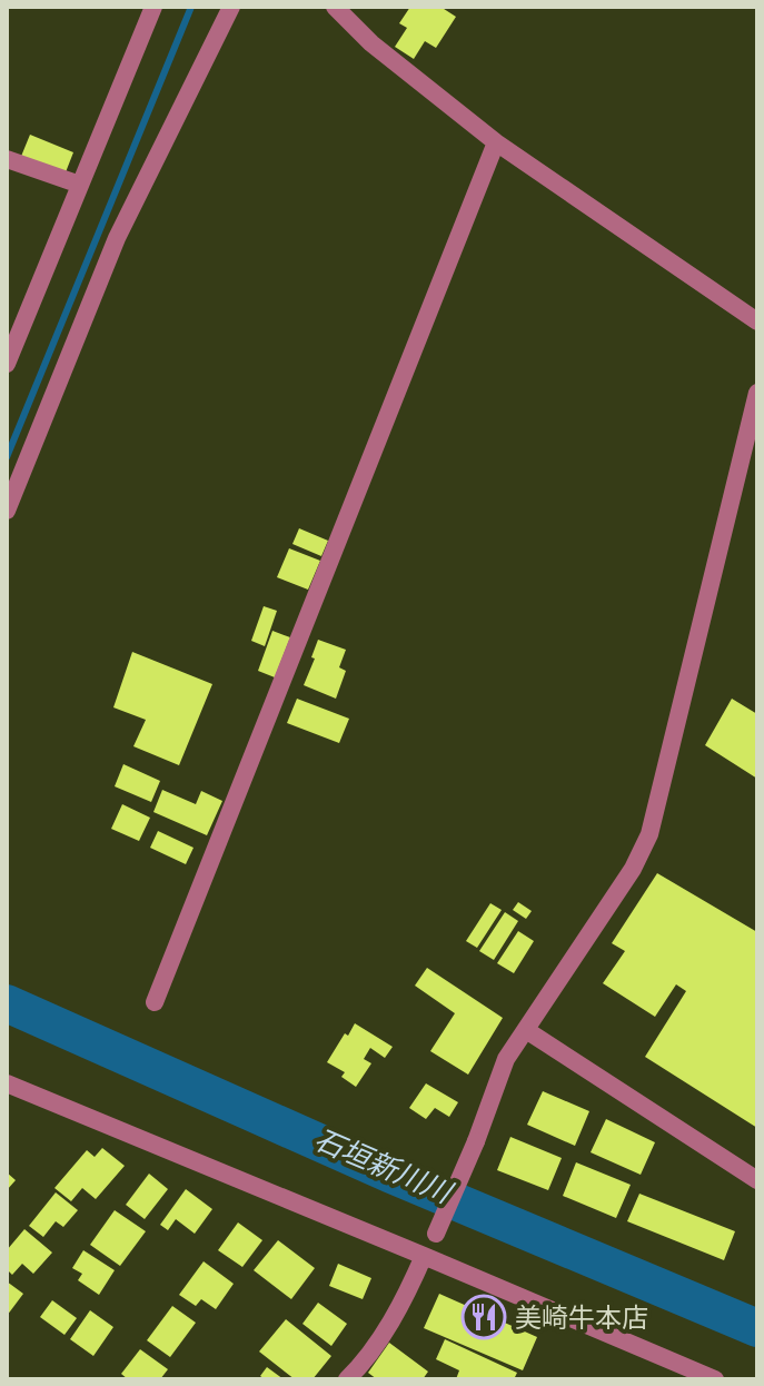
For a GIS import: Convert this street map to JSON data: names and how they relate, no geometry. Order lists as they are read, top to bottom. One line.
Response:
{"water":["石垣新川川"],"places":{"restaurant":["美崎牛本店"]}}
